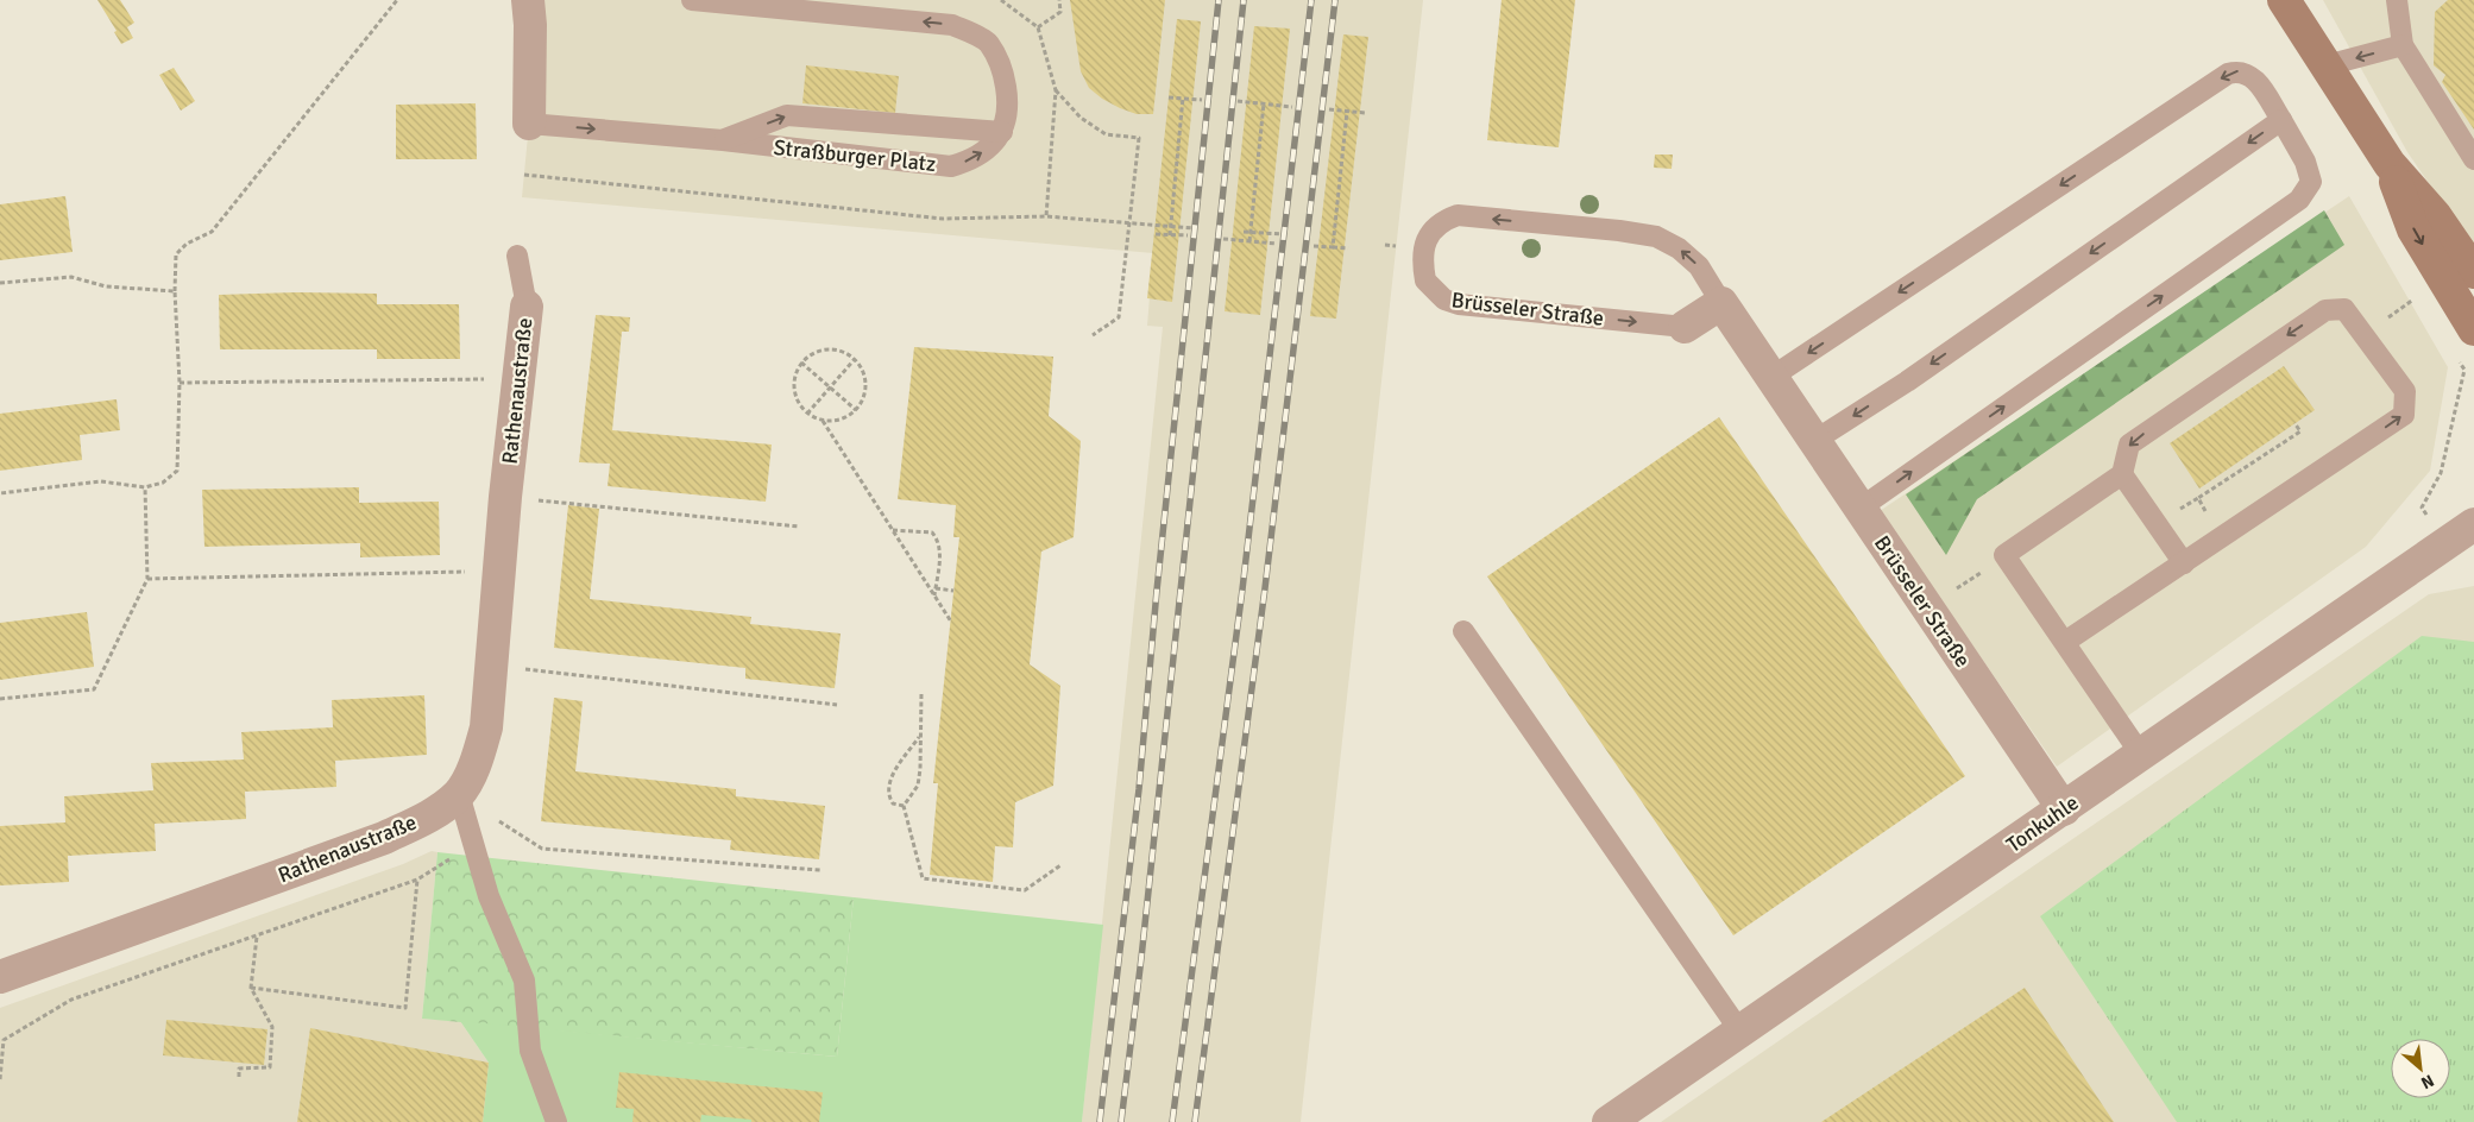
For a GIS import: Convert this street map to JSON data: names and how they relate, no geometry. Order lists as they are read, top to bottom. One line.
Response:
{"streets":{"street":["Straßburger Platz","Brüsseler Straße","Rathenaustraße","Tonkuhle"]},"crossings":[["Brüsseler Straße","Tonkuhle"]],"one_way":["Straßburger Platz"],"north":"bottom right"}
